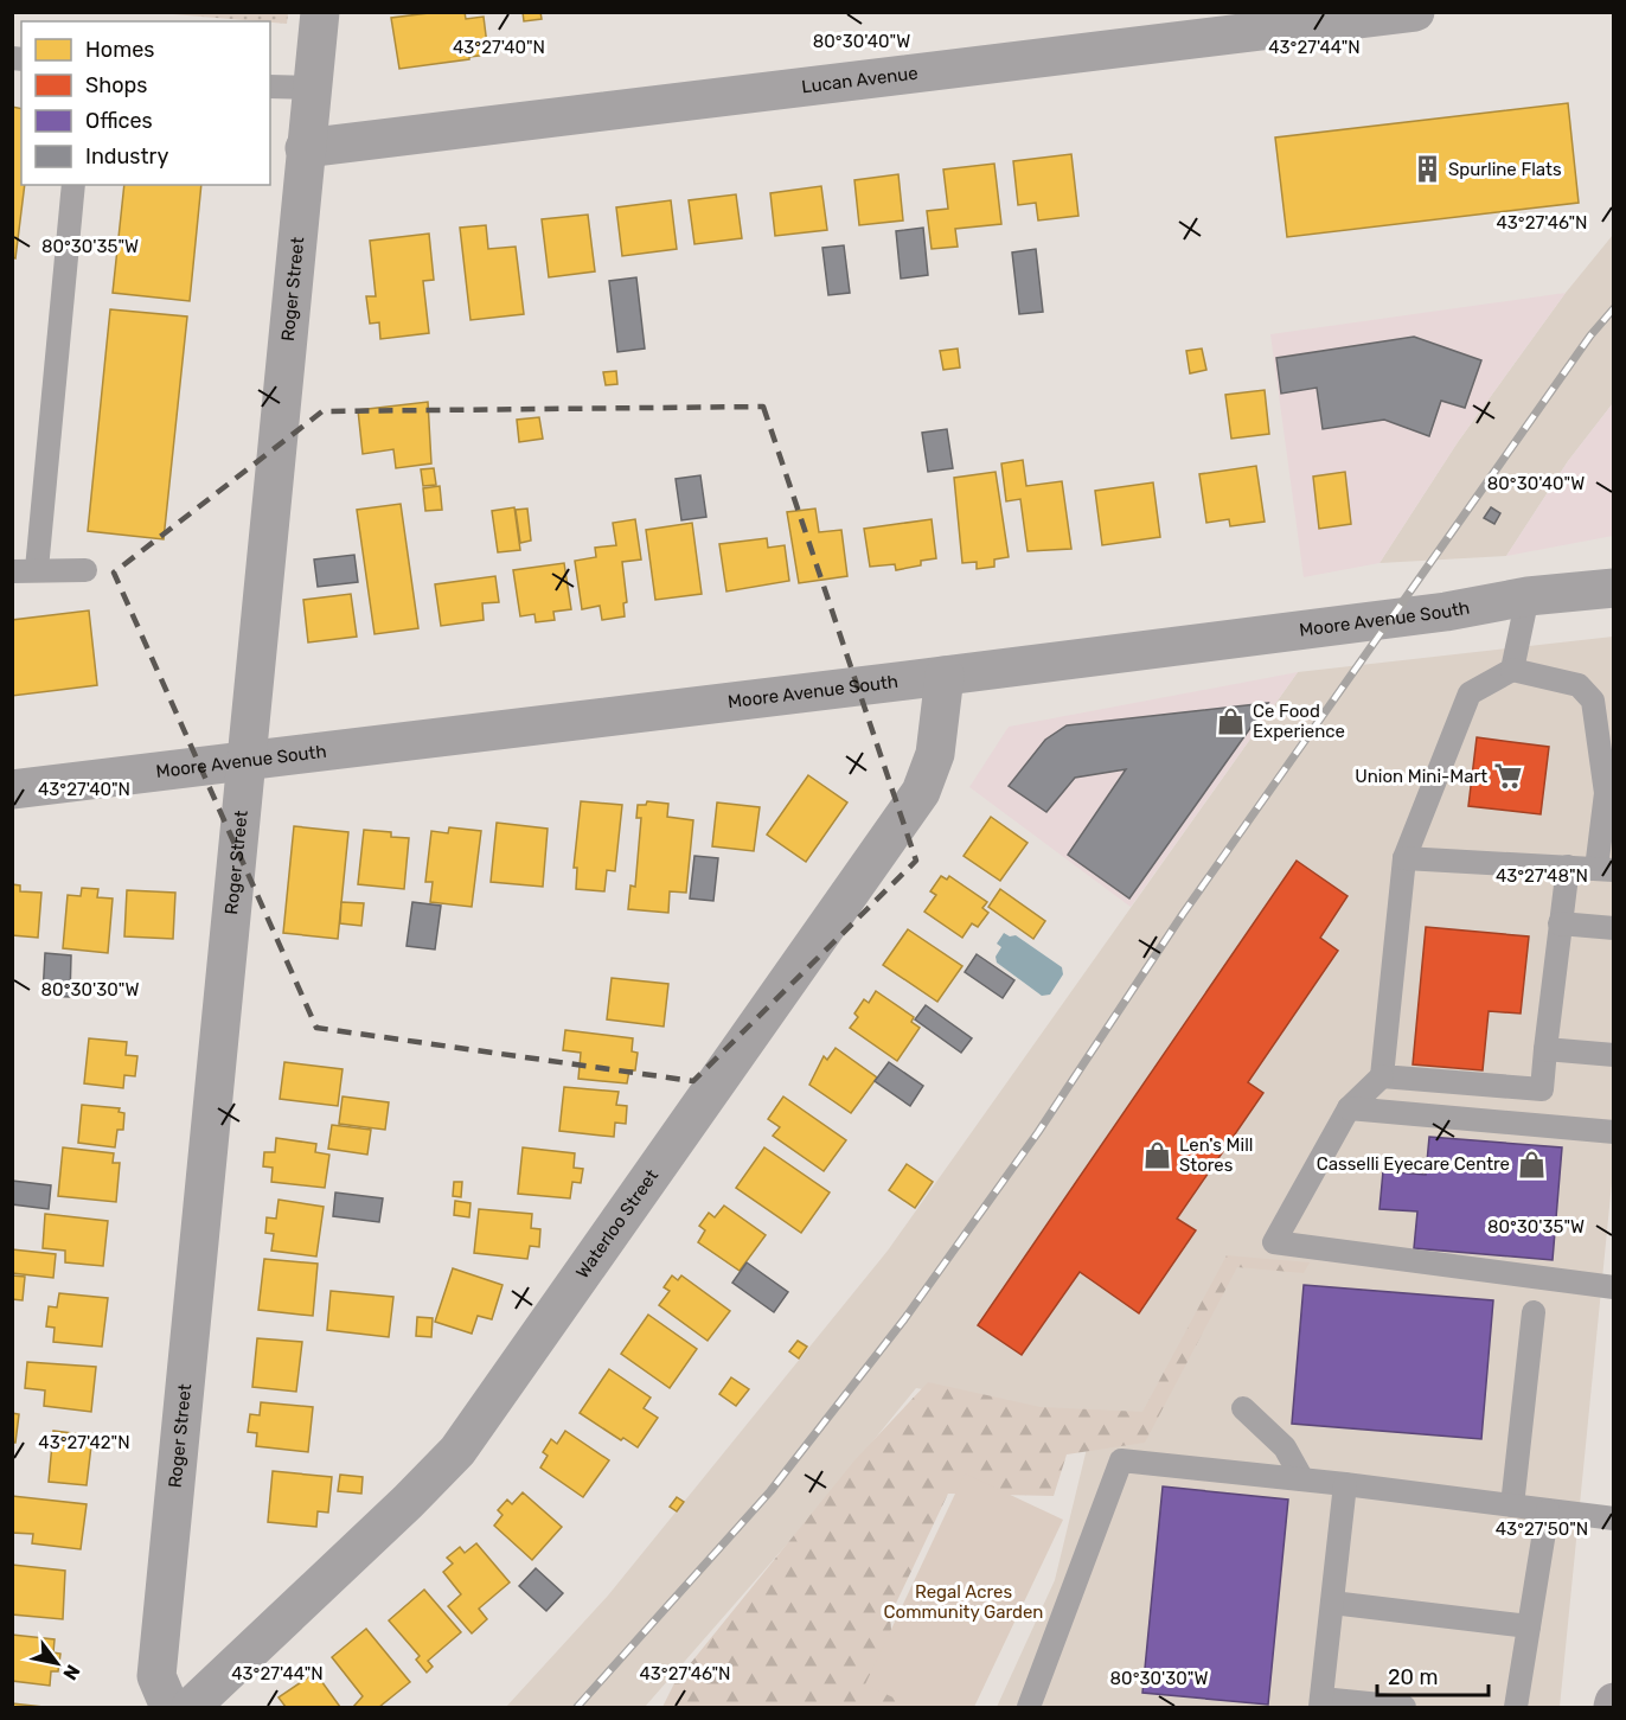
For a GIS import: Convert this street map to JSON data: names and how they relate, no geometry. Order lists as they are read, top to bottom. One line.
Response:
{"streets":{"street":["Lucan Avenue","Roger Street","Moore Avenue South","Waterloo Street"]},"crossings":[["Lucan Avenue","Roger Street"],["Roger Street","Moore Avenue South"],["Moore Avenue South","Waterloo Street"]],"parks":["Regal Acres Community Garden"],"places":{"building":["Spurline Flats"],"shop":["Ce Food Experience","Len's Mill Stores","Casselli Eyecare Centre"],"supermarket":["Union Mini-Mart"]},"legend":["Homes","Shops","Offices","Industry"],"scale_bar":"20 m","north":"bottom right","coordinates":["80°30'40\"W","43°27'40\"N","43°27'44\"N","43°27'46\"N","80°30'35\"W","43°27'48\"N","80°30'30\"W","43°27'42\"N","43°27'50\"N"]}
